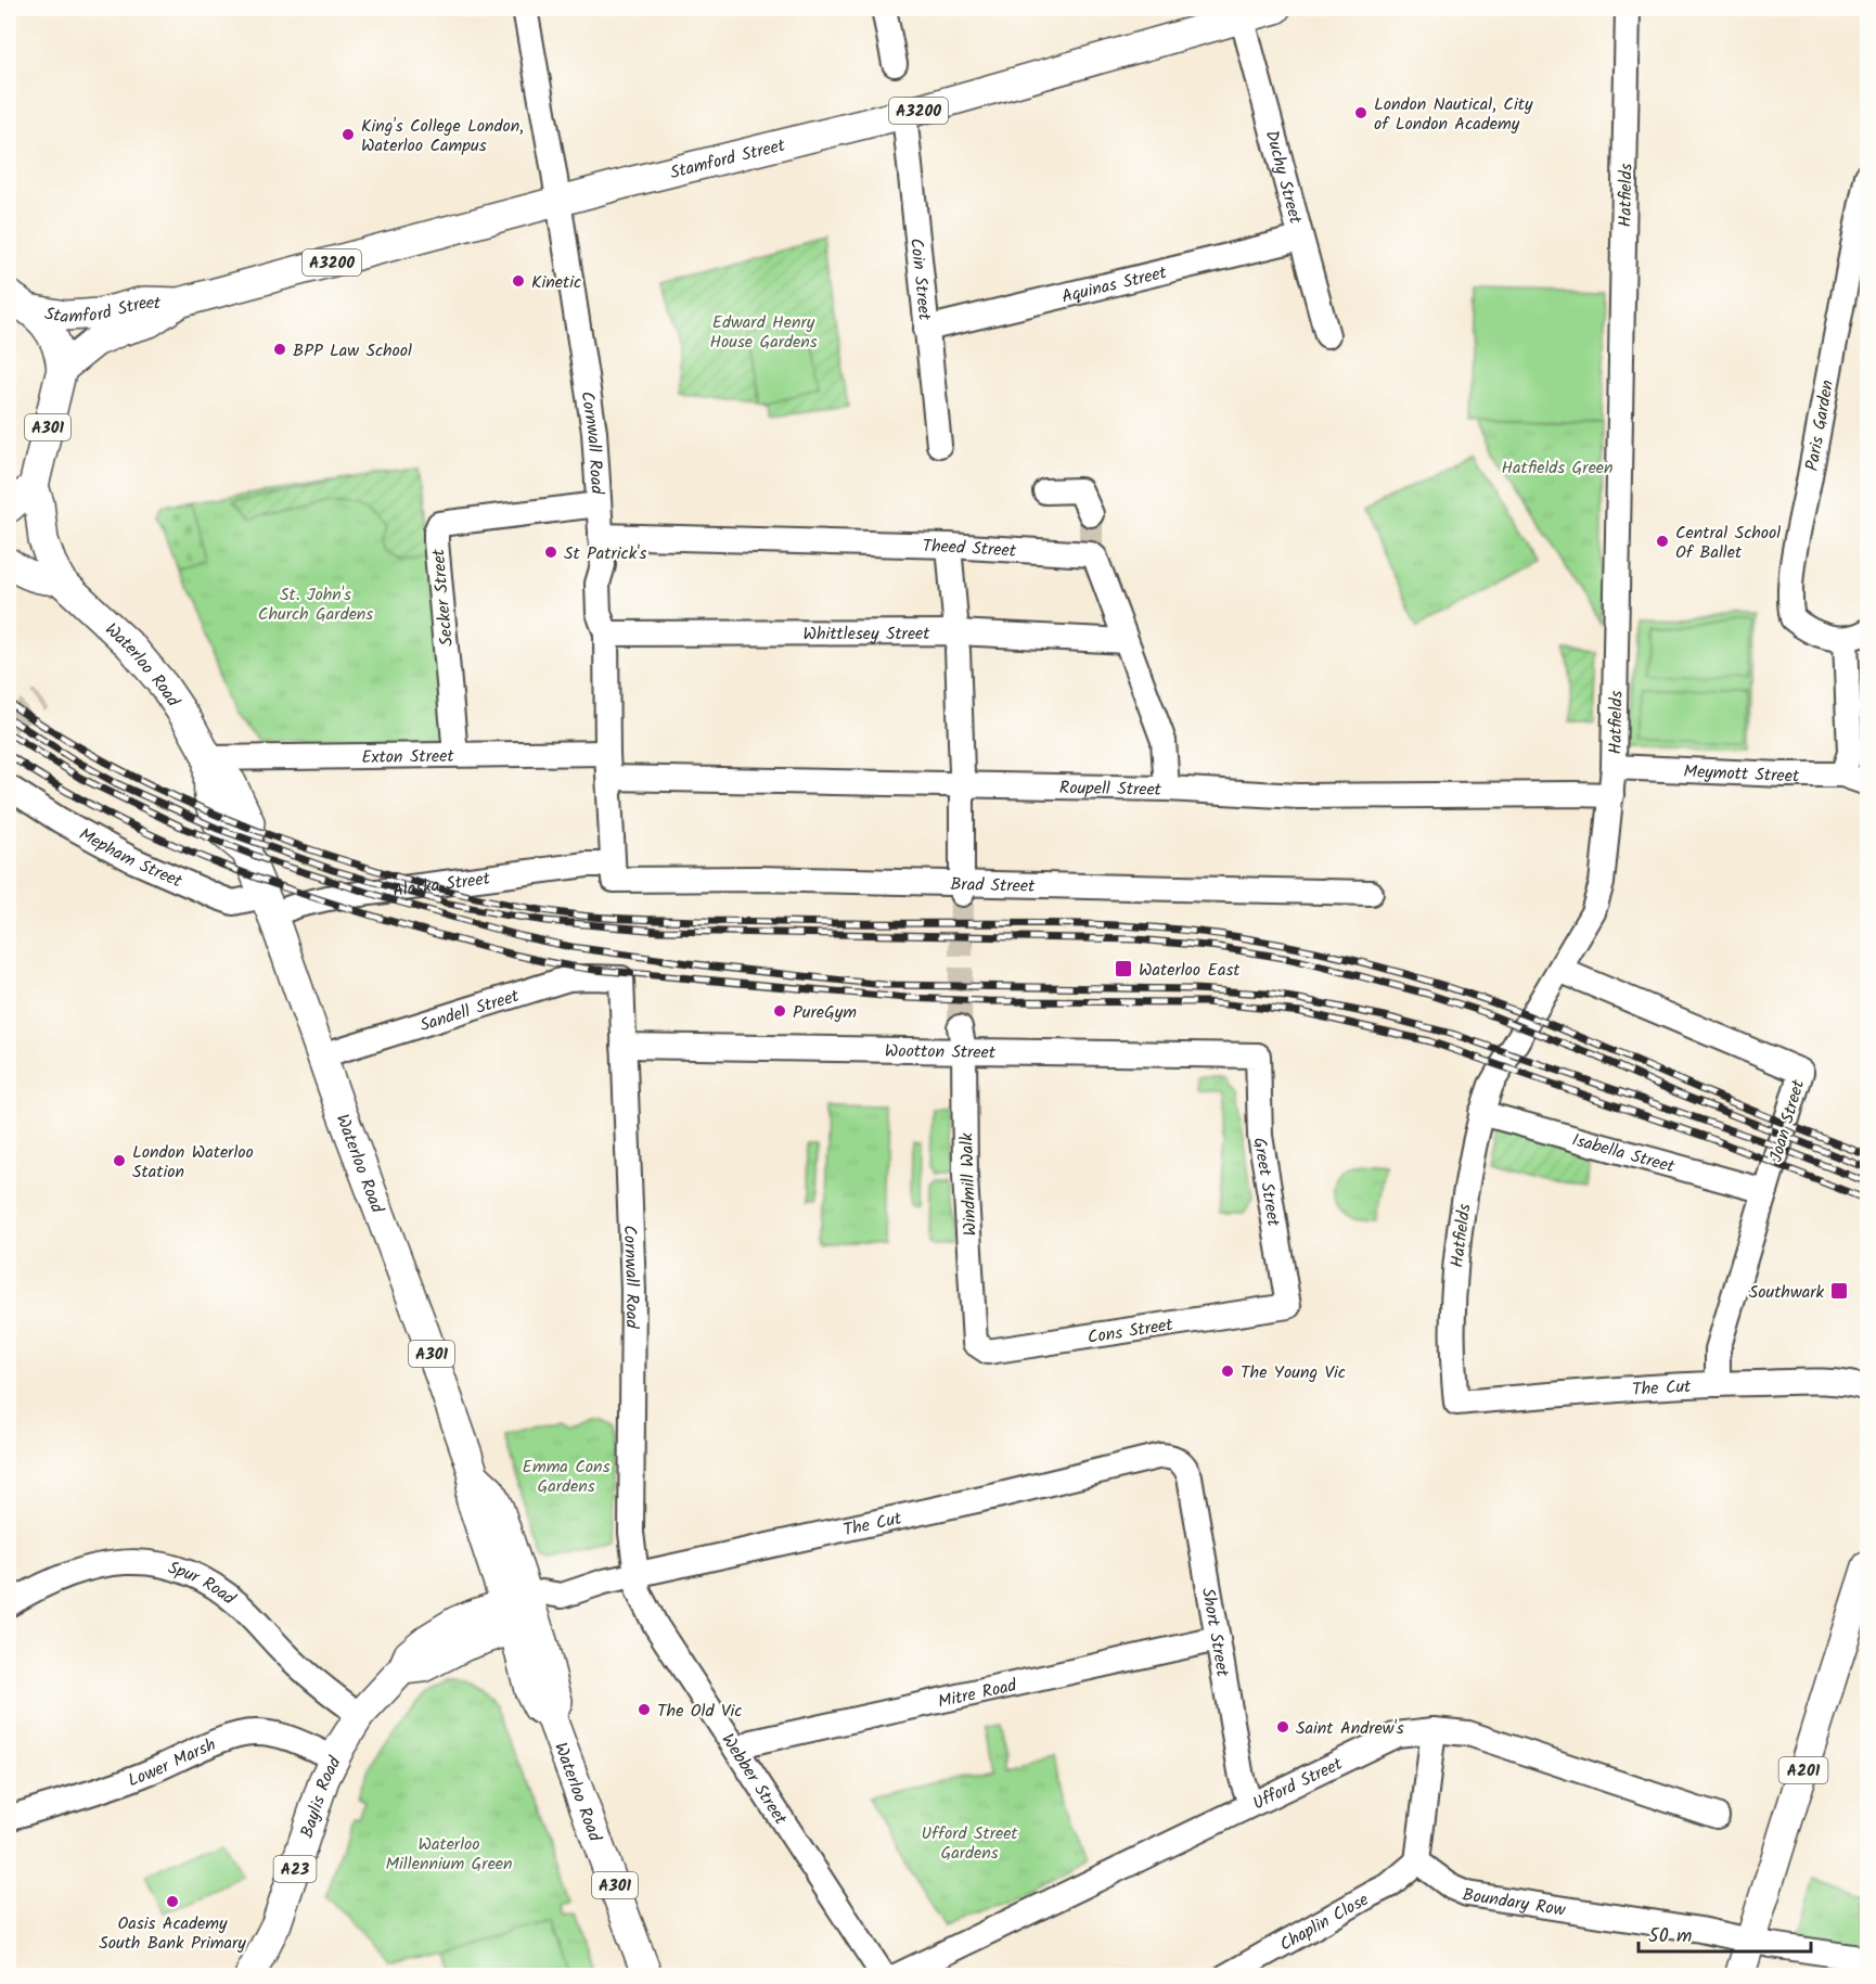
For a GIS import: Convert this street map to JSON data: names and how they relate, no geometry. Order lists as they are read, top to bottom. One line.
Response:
{"streets":{"main road":["A3200","Stamford Street","A301","Waterloo Road","A201","Baylis Road","A23"],"street":["Duchy Street","Hatfields","Coin Street","Aquinas Street","Paris Garden","Cornwall Road","Theed Street","Secker Street","Whittlesey Street","Exton Street","Meymott Street","Roupell Street","Mepham Street","Alaska Street","Brad Street","Sandell Street","Wootton Street","Joan Street","Isabella Street","Greet Street","Windmill Walk","Cons Street","The Cut","Spur Road","Short Street","Mitre Road","Lower Marsh","Webber Street","Ufford Street","Boundary Row","Chaplin Close"]},"crossings":[["Stamford Street","Duchy Street"],["Stamford Street","Coin Street"],["Stamford Street","A301"],["Stamford Street","Cornwall Road"],["Duchy Street","Aquinas Street"],["Hatfields","Meymott Street"],["Hatfields","Roupell Street"],["Hatfields","Joan Street"],["Hatfields","Isabella Street"],["Hatfields","The Cut"],["Coin Street","Aquinas Street"],["A301","Waterloo Road"],["Cornwall Road","Theed Street"],["Cornwall Road","Secker Street"],["Cornwall Road","Whittlesey Street"],["Cornwall Road","Exton Street"],["Cornwall Road","Roupell Street"],["Cornwall Road","Alaska Street"],["Cornwall Road","Brad Street"],["Cornwall Road","Sandell Street"],["Cornwall Road","Wootton Street"],["Cornwall Road","The Cut"],["Cornwall Road","Webber Street"],["Theed Street","Whittlesey Street"],["Theed Street","Roupell Street"],["Secker Street","Exton Street"],["Waterloo Road","Exton Street"],["Waterloo Road","Mepham Street"],["Waterloo Road","Alaska Street"],["Waterloo Road","Sandell Street"],["Waterloo Road","The Cut"],["Waterloo Road","Baylis Road"],["Mepham Street","Alaska Street"],["Alaska Street","Brad Street"],["Wootton Street","Greet Street"],["Wootton Street","Windmill Walk"],["Joan Street","Isabella Street"],["Joan Street","The Cut"],["Greet Street","Cons Street"],["Windmill Walk","Cons Street"],["The Cut","Short Street"],["The Cut","Webber Street"],["The Cut","Baylis Road"],["Spur Road","Baylis Road"],["Short Street","Mitre Road"],["Short Street","Ufford Street"],["Mitre Road","Webber Street"],["Lower Marsh","Baylis Road"],["A201","Boundary Row"],["Boundary Row","Chaplin Close"]],"parks":["Edward Henry House Gardens","Hatfields Green","St. John's Church Gardens","Emma Cons Gardens","Ufford Street Gardens","Waterloo Millennium Green"],"places":{"other":["London Nautical, City of London Academy","King's College London, Waterloo Campus","Kinetic","BPP Law School","Central School Of Ballet","St Patrick's","PureGym","London Waterloo Station","The Young Vic","The Old Vic","Saint Andrew's","Oasis Academy South Bank Primary"],"transit":["Waterloo East","Southwark"]},"scale_bar":"50 m"}
